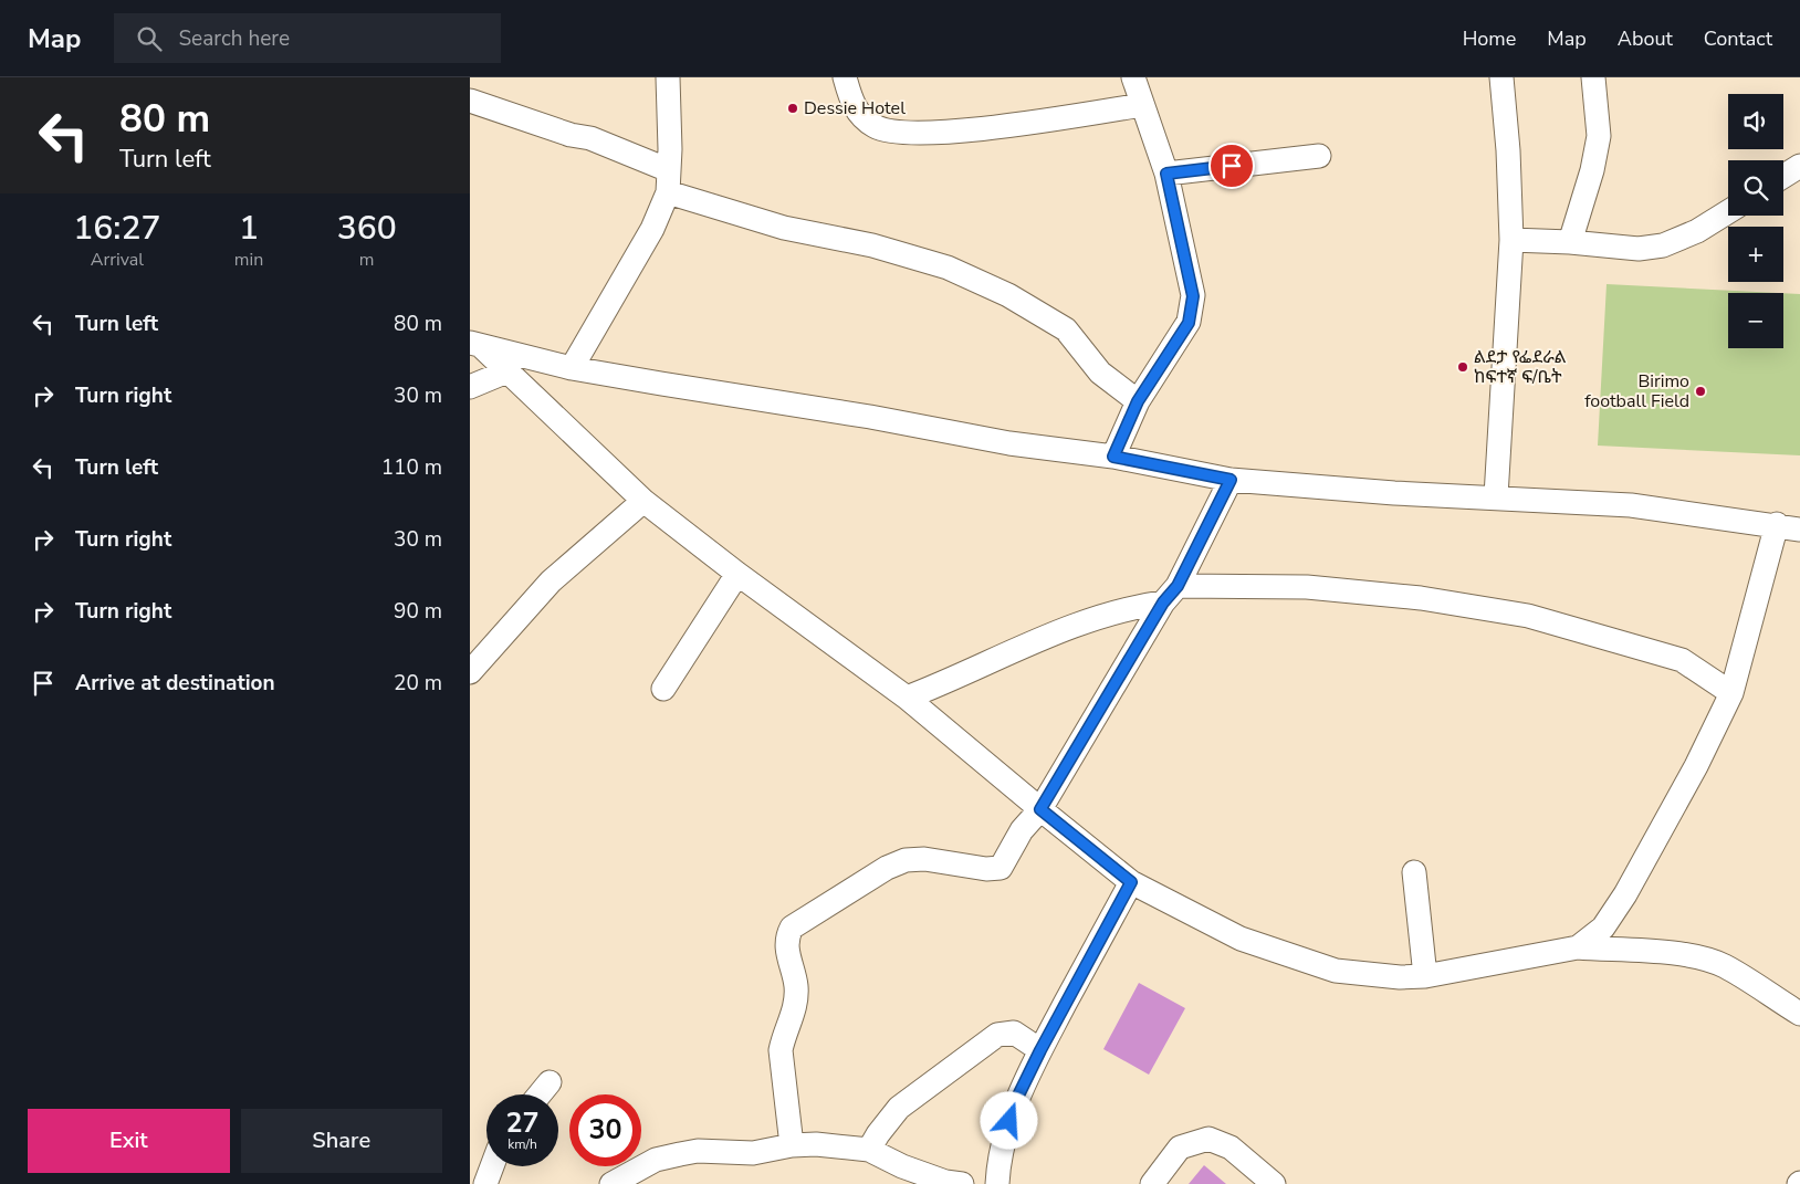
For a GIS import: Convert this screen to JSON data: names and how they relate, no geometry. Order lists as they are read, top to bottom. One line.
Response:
{"places":["Dessie Hotel","ልደታ የፌደራል ከፍተኛ ፍ/ቤት","Birimo football Field"],"page":{"header":"Map","search":"Search here","nav":["Home","Map","About","Contact"],"turn":["80 m","Turn left"],"map_buttons":["+","−"],"eta":["16:27","Arrival","1","min","360","m"],"list":[{"name":"Turn left","value":"80 m"},{"name":"Turn right","value":"30 m"},{"name":"Turn left","value":"110 m"},{"name":"Turn right","value":"30 m"},{"name":"Turn right","value":"90 m"},{"name":"Arrive at destination","value":"20 m"}],"speed":"27 km/h","limit":"30","buttons":["Exit","Share"]}}
